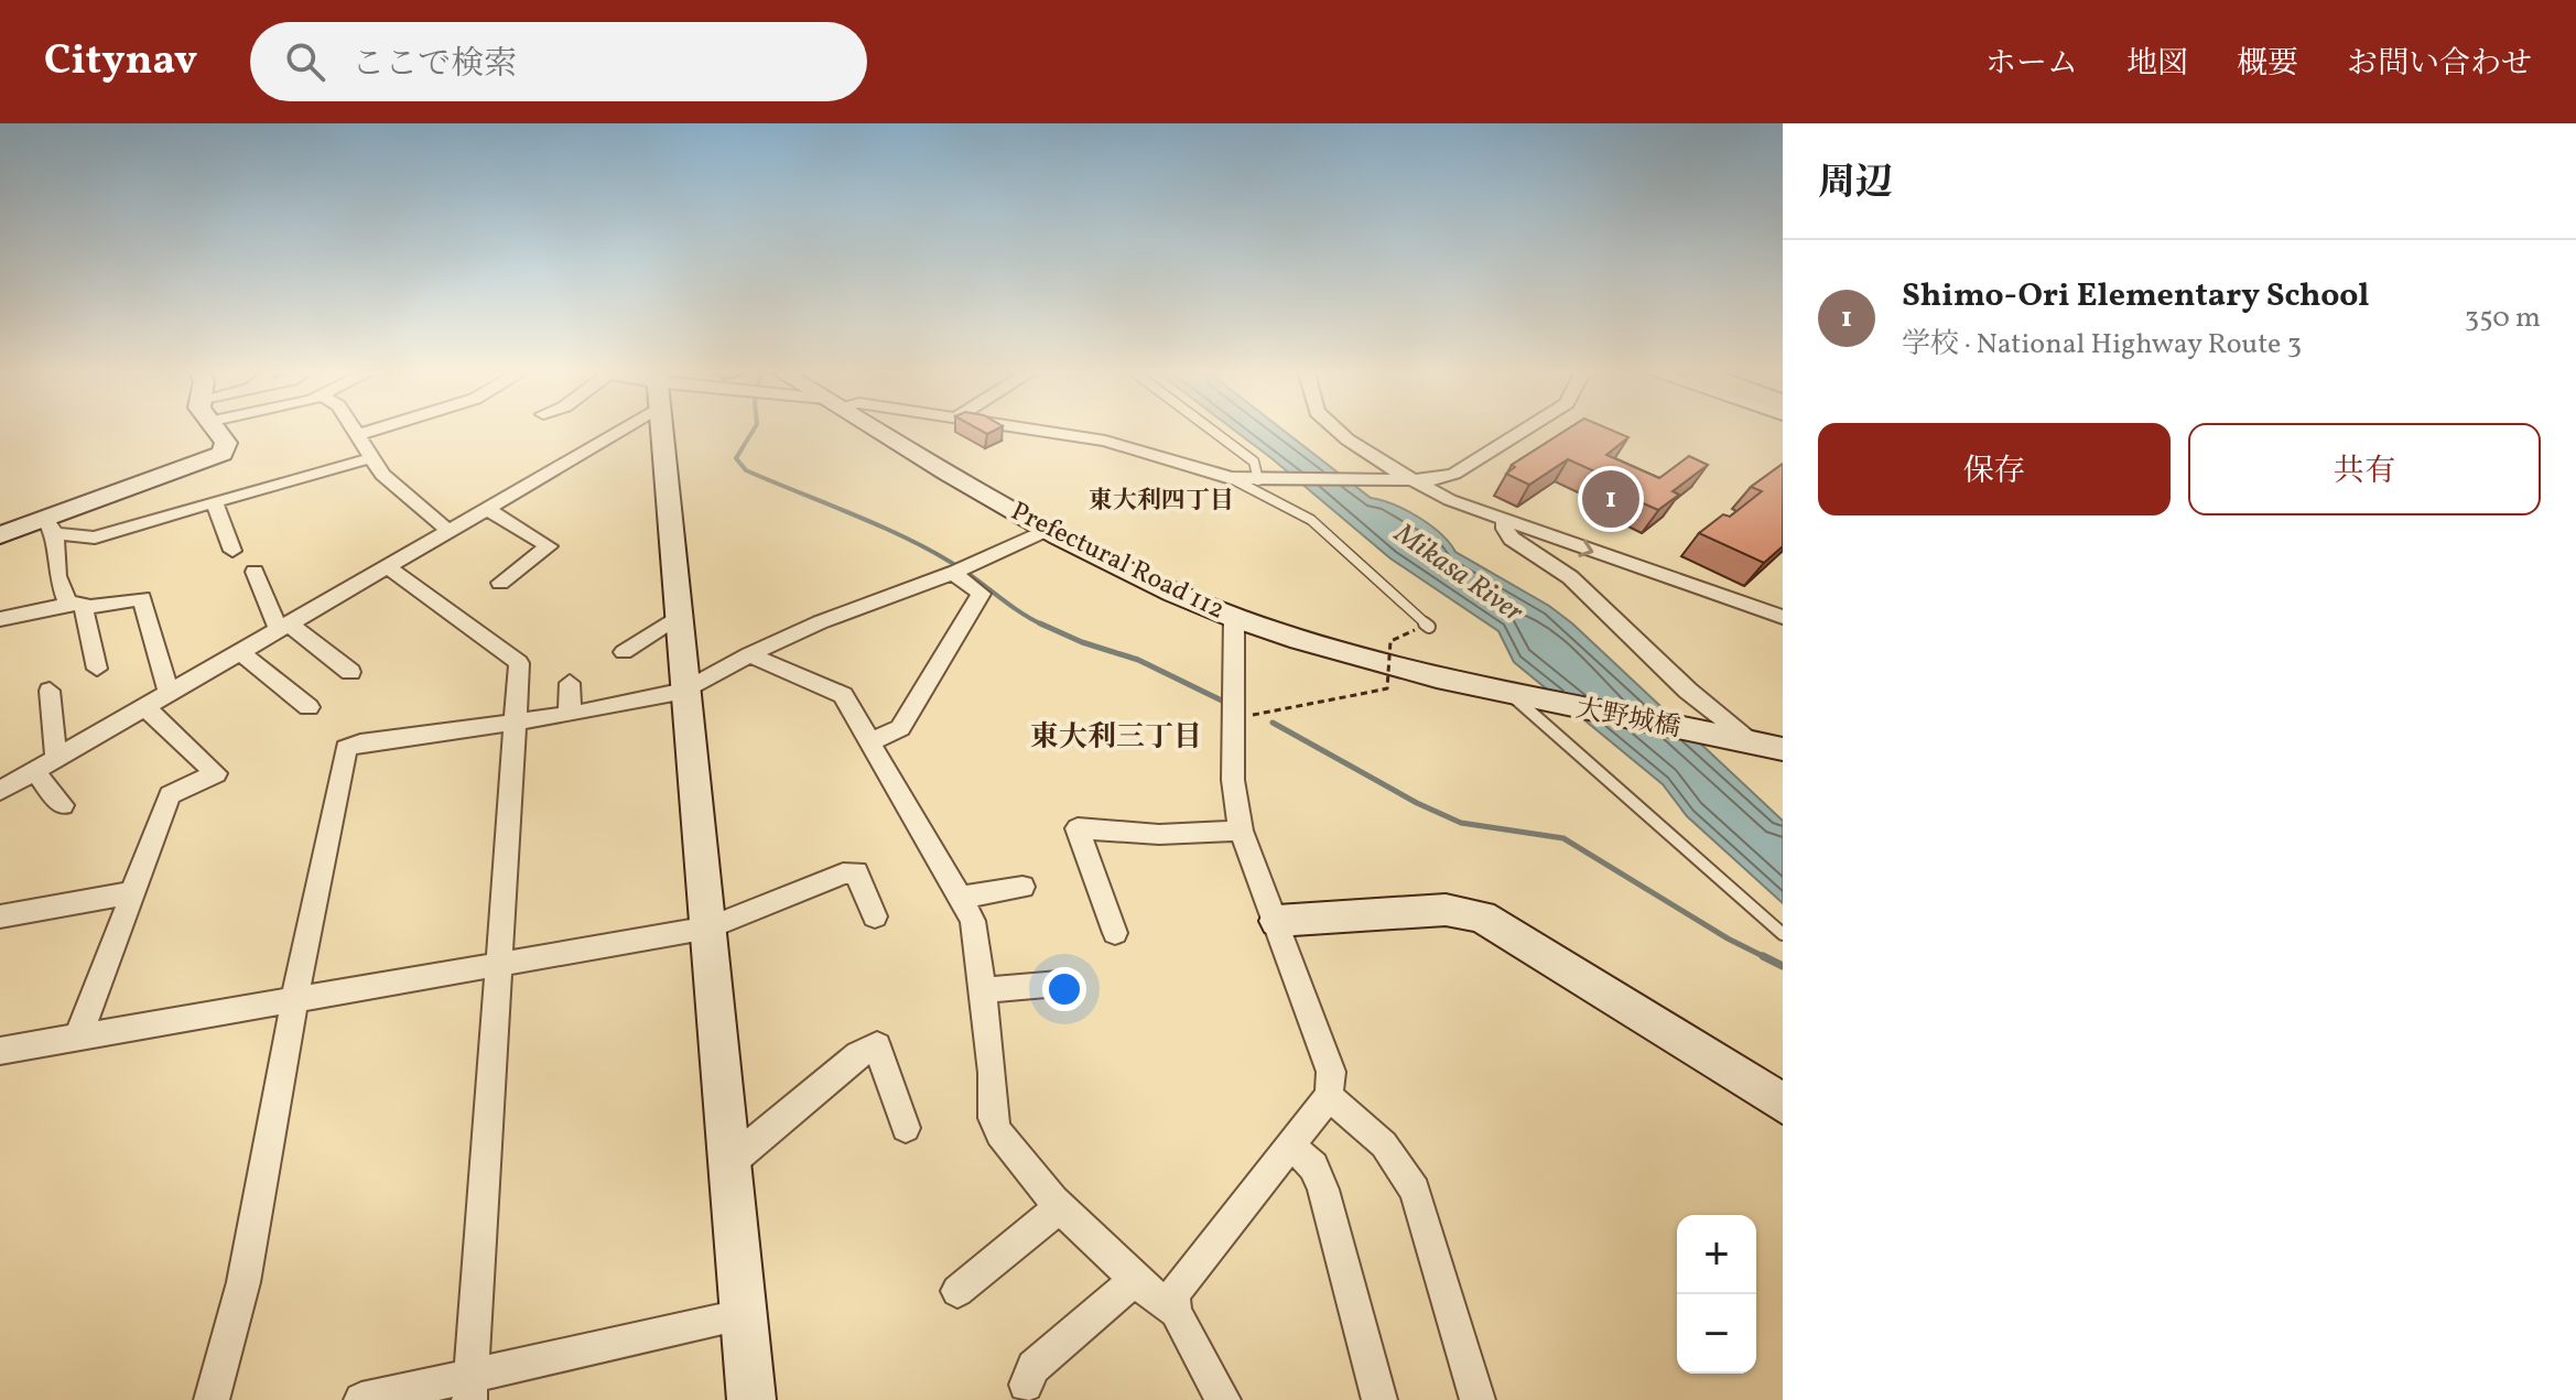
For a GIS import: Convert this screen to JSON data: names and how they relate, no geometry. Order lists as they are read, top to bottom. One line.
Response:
{"streets":{"street":["Prefectural Road 112","大野城橋"]},"crossings":[["Prefectural Road 112","大野城橋"]],"districts":["東大利四丁目","東大利三丁目"],"water":["Mikasa River"],"page":{"header":"Citynav","search":"ここで検索","nav":["ホーム","地図","概要","お問い合わせ"],"heading":"周辺","list":[{"mark":"1","name":"Shimo-Ori Elementary School","note":"学校 · National Highway Route 3","value":"350 m"}],"buttons":["保存","共有"],"pins":"1","map_buttons":["+","−"]}}
